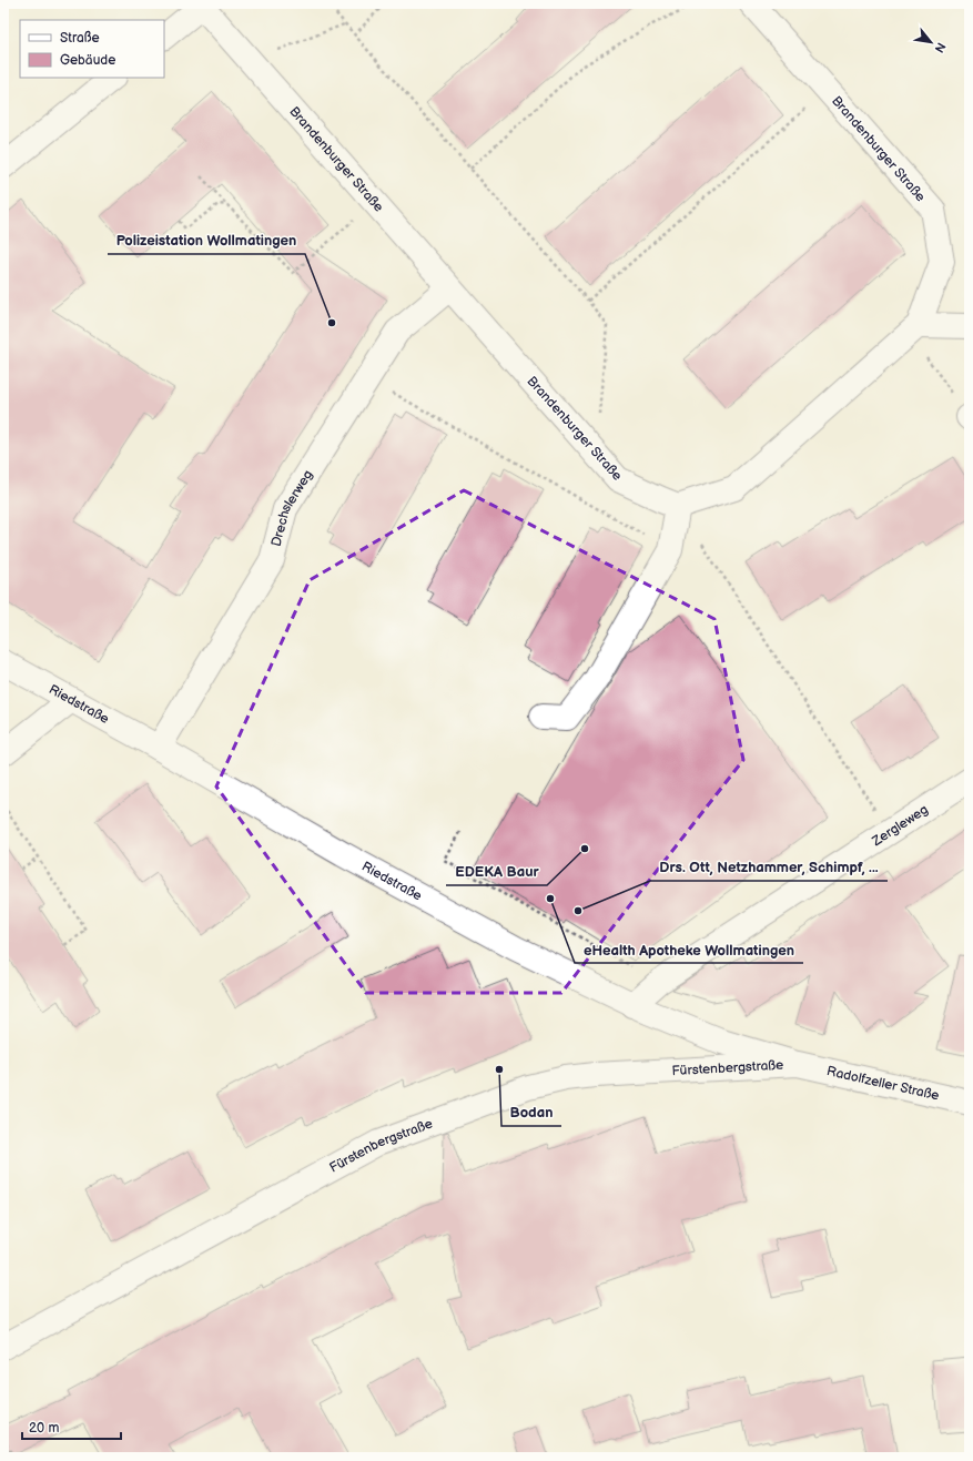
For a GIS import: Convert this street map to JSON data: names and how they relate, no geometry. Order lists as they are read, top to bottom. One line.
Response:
{"streets":{"street":["Brandenburger Straße","Drechslerweg","Riedstraße","Zergleweg","Fürstenbergstraße","Radolfzeller Straße"]},"crossings":[["Brandenburger Straße","Drechslerweg"],["Drechslerweg","Riedstraße"],["Riedstraße","Zergleweg"],["Riedstraße","Fürstenbergstraße"],["Riedstraße","Radolfzeller Straße"],["Fürstenbergstraße","Radolfzeller Straße"]],"places":["Polizeistation Wollmatingen","EDEKA Baur","eHealth Apotheke Wollmatingen","Drs. Ott, Netzhammer, Schimpf, ...","Bodan"],"legend":["Straße","Gebäude"],"scale_bar":"20 m","north":"bottom right"}
